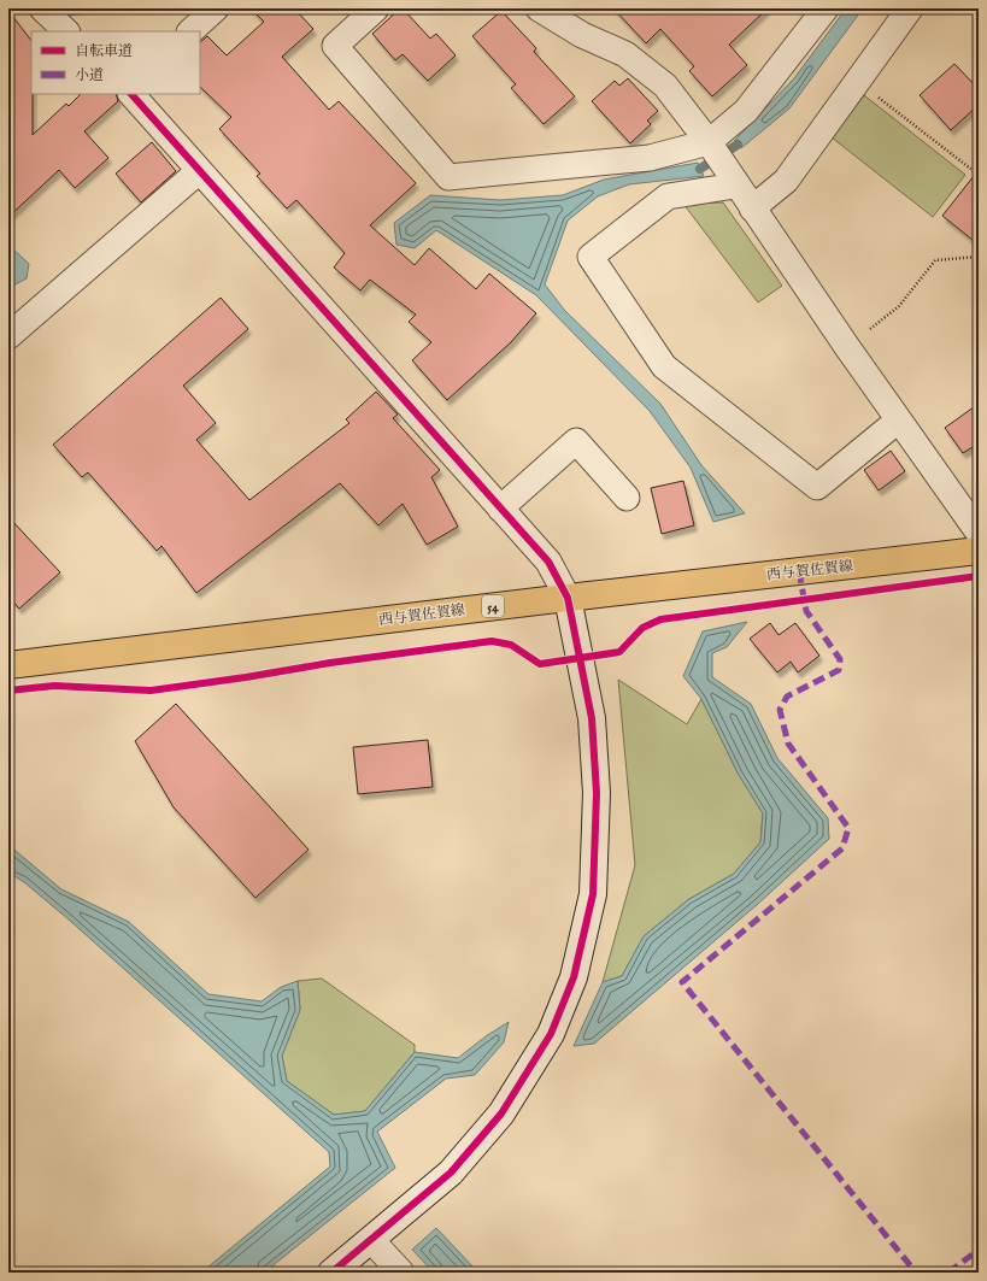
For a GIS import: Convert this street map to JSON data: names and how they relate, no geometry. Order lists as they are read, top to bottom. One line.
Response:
{"streets":{"main road":["西与賀佐賀線","54"]},"legend":["自転車道","小道"]}
